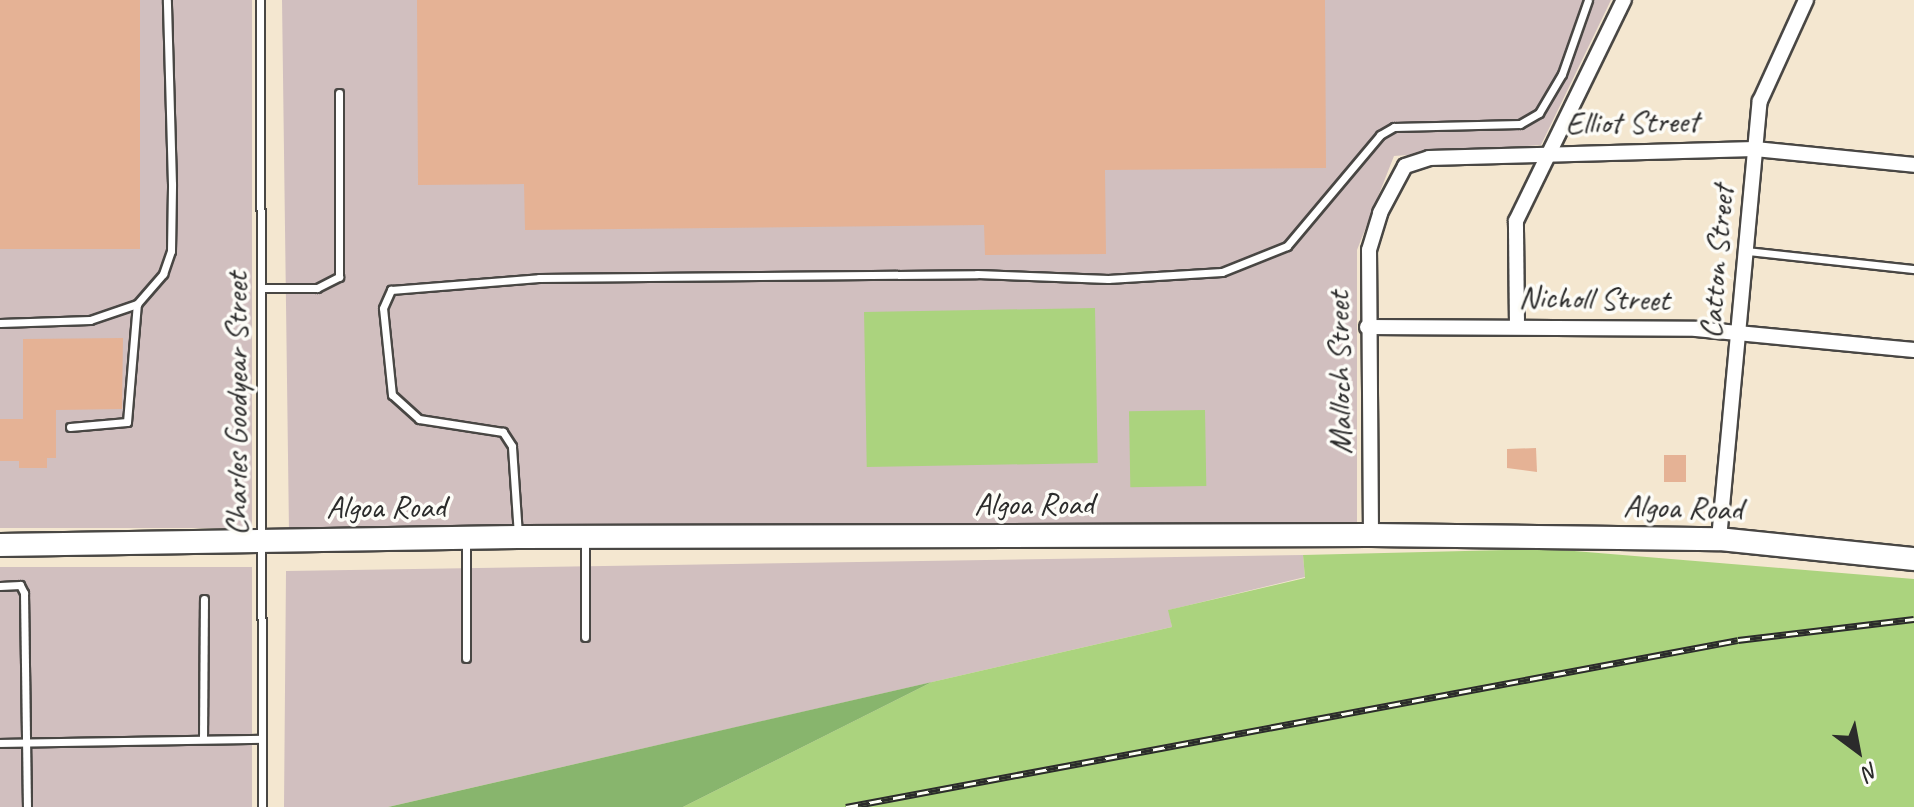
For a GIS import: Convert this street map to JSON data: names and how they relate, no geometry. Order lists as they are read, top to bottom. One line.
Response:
{"streets":{"street":["Elliot Street","Catton Street","Nicholl Street","Malloch Street","Algoa Road"],"lane":["Charles Goodyear Street"]},"crossings":[["Elliot Street","Catton Street"],["Elliot Street","Malloch Street"],["Catton Street","Nicholl Street"],["Catton Street","Algoa Road"],["Nicholl Street","Malloch Street"],["Malloch Street","Algoa Road"],["Charles Goodyear Street","Algoa Road"]],"north":"bottom right"}
